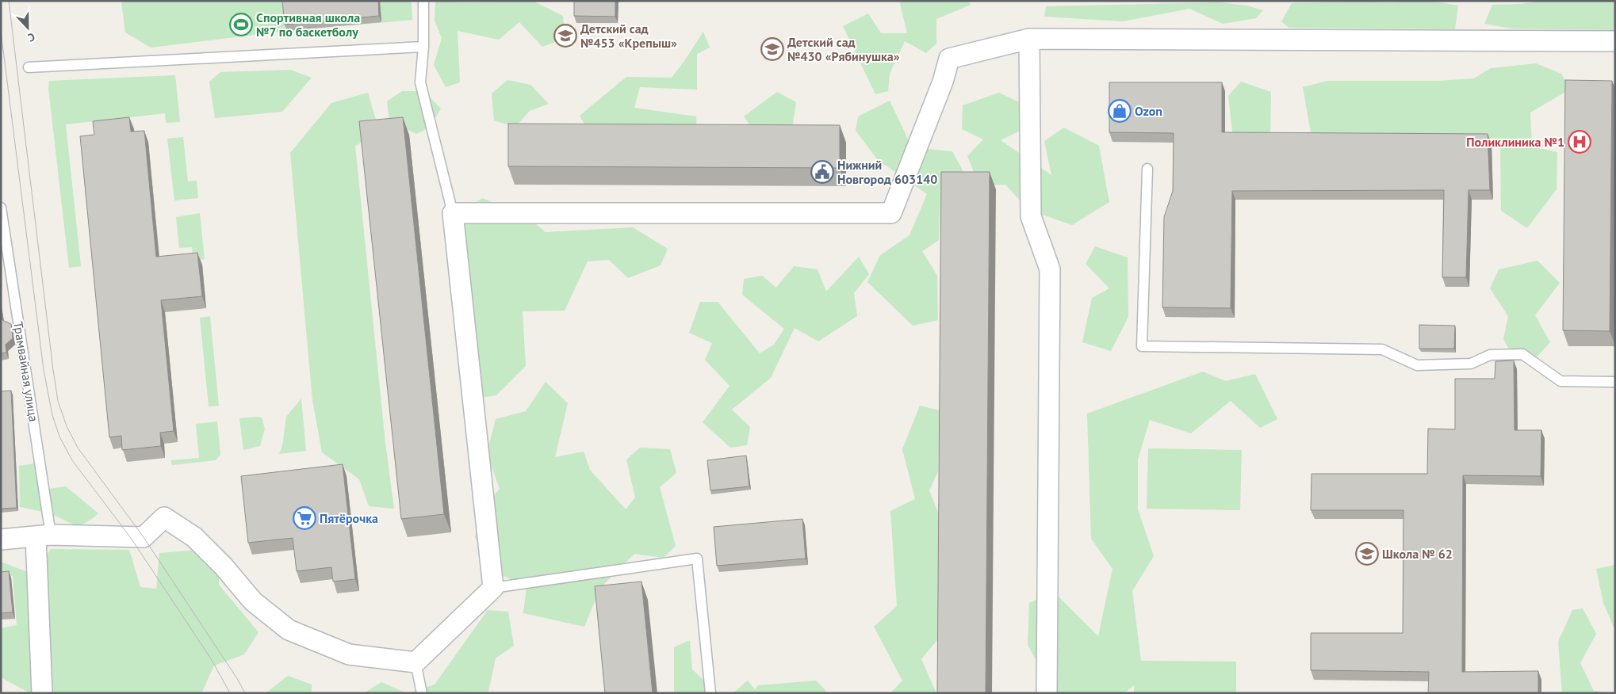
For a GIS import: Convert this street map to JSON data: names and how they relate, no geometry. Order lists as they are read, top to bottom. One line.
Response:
{"streets":{"lane":["Трамвайная улица"]},"places":{"sports":["Спортивная школа №7 по баскетболу"],"school or university":["Детский сад №453 «Крепыш»","Детский сад №430 «Рябинушка»","Школа № 62"],"shop":["Ozon"],"hospital":["Поликлиника №1"],"public building":["Нижний Новгород 603140"],"supermarket":["Пятёрочка"]},"north":"bottom"}
